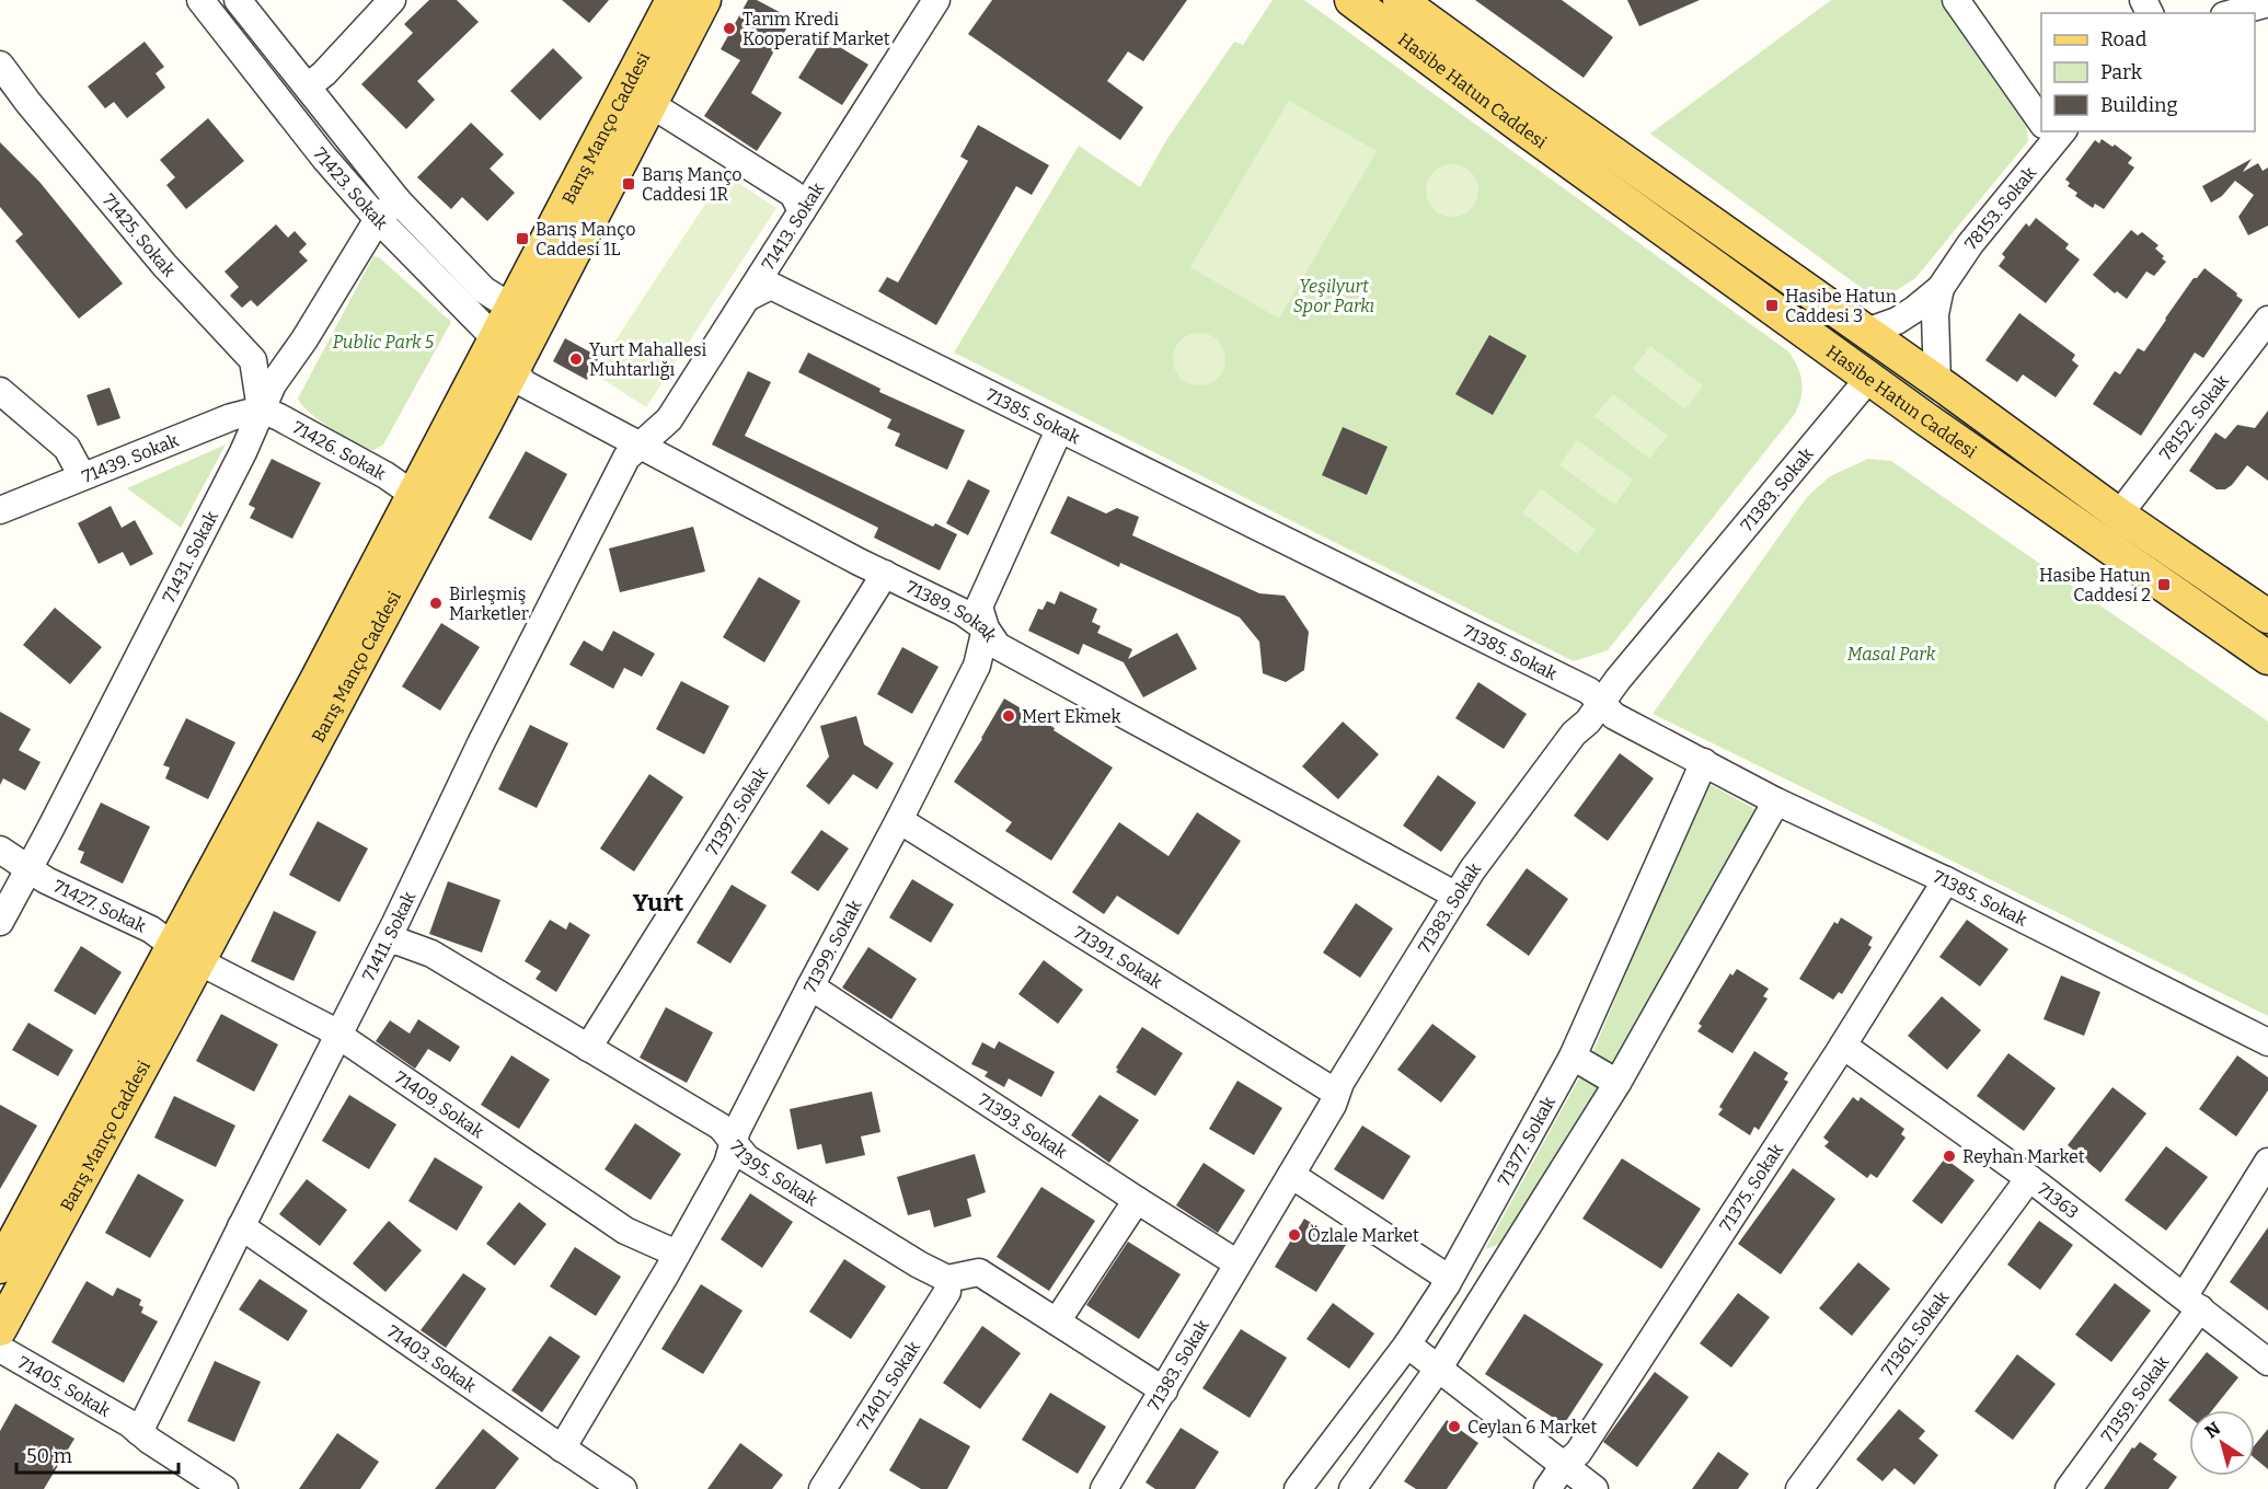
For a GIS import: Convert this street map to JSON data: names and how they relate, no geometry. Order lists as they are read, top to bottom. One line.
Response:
{"streets":{"main road":["Hasibe Hatun Caddesi","Barış Manço Caddesi"],"street":["71423. Sokak","78153. Sokak","71413. Sokak","71425. Sokak","71385. Sokak","78152. Sokak","71426. Sokak","71439. Sokak","71383. Sokak","71431. Sokak","71389. Sokak","71397. Sokak","71427. Sokak","71411. Sokak","71399. Sokak","71391. Sokak","71409. Sokak","71393. Sokak","71377. Sokak","71395. Sokak","71375. Sokak","71363","71361. Sokak","71403. Sokak","71405. Sokak","71401. Sokak","71359. Sokak"]},"crossings":[["Hasibe Hatun Caddesi","78153. Sokak"],["Hasibe Hatun Caddesi","78152. Sokak"],["Hasibe Hatun Caddesi","71383. Sokak"],["Barış Manço Caddesi","71423. Sokak"],["Barış Manço Caddesi","71426. Sokak"],["Barış Manço Caddesi","71389. Sokak"],["Barış Manço Caddesi","71427. Sokak"],["Barış Manço Caddesi","71409. Sokak"],["71423. Sokak","71431. Sokak"],["71413. Sokak","71385. Sokak"],["71413. Sokak","71389. Sokak"],["71413. Sokak","71411. Sokak"],["71425. Sokak","71426. Sokak"],["71425. Sokak","71439. Sokak"],["71425. Sokak","71431. Sokak"],["71385. Sokak","71383. Sokak"],["71385. Sokak","71399. Sokak"],["71385. Sokak","71377. Sokak"],["71385. Sokak","71375. Sokak"],["71426. Sokak","71439. Sokak"],["71426. Sokak","71431. Sokak"],["71439. Sokak","71431. Sokak"],["71383. Sokak","71389. Sokak"],["71383. Sokak","71391. Sokak"],["71383. Sokak","71393. Sokak"],["71431. Sokak","71427. Sokak"],["71389. Sokak","71397. Sokak"],["71389. Sokak","71411. Sokak"],["71389. Sokak","71399. Sokak"],["71397. Sokak","71395. Sokak"],["71427. Sokak","71409. Sokak"],["71411. Sokak","71409. Sokak"],["71411. Sokak","71395. Sokak"],["71411. Sokak","71403. Sokak"],["71411. Sokak","71405. Sokak"],["71399. Sokak","71391. Sokak"],["71399. Sokak","71409. Sokak"],["71399. Sokak","71393. Sokak"],["71399. Sokak","71395. Sokak"],["71399. Sokak","71403. Sokak"],["71395. Sokak","71401. Sokak"],["71375. Sokak","71363"],["71363","71361. Sokak"],["71363","71359. Sokak"]],"districts":["Yurt"],"parks":["Yeşilyurt Spor Parkı","Public Park 5","Masal Park"],"places":{"other":["Tarım Kredi Kooperatif Market","Yurt Mahallesi Muhtarlığı","Birleşmiş Marketler","Mert Ekmek","Reyhan Market","Özlale Market","Ceylan 6 Market"],"transit":["Barış Manço Caddesi 1R","Barış Manço Caddesi 1L","Hasibe Hatun Caddesi 3","Hasibe Hatun Caddesi 2"]},"legend":["Road","Park","Building"],"scale_bar":"50 m","north":"top left"}
